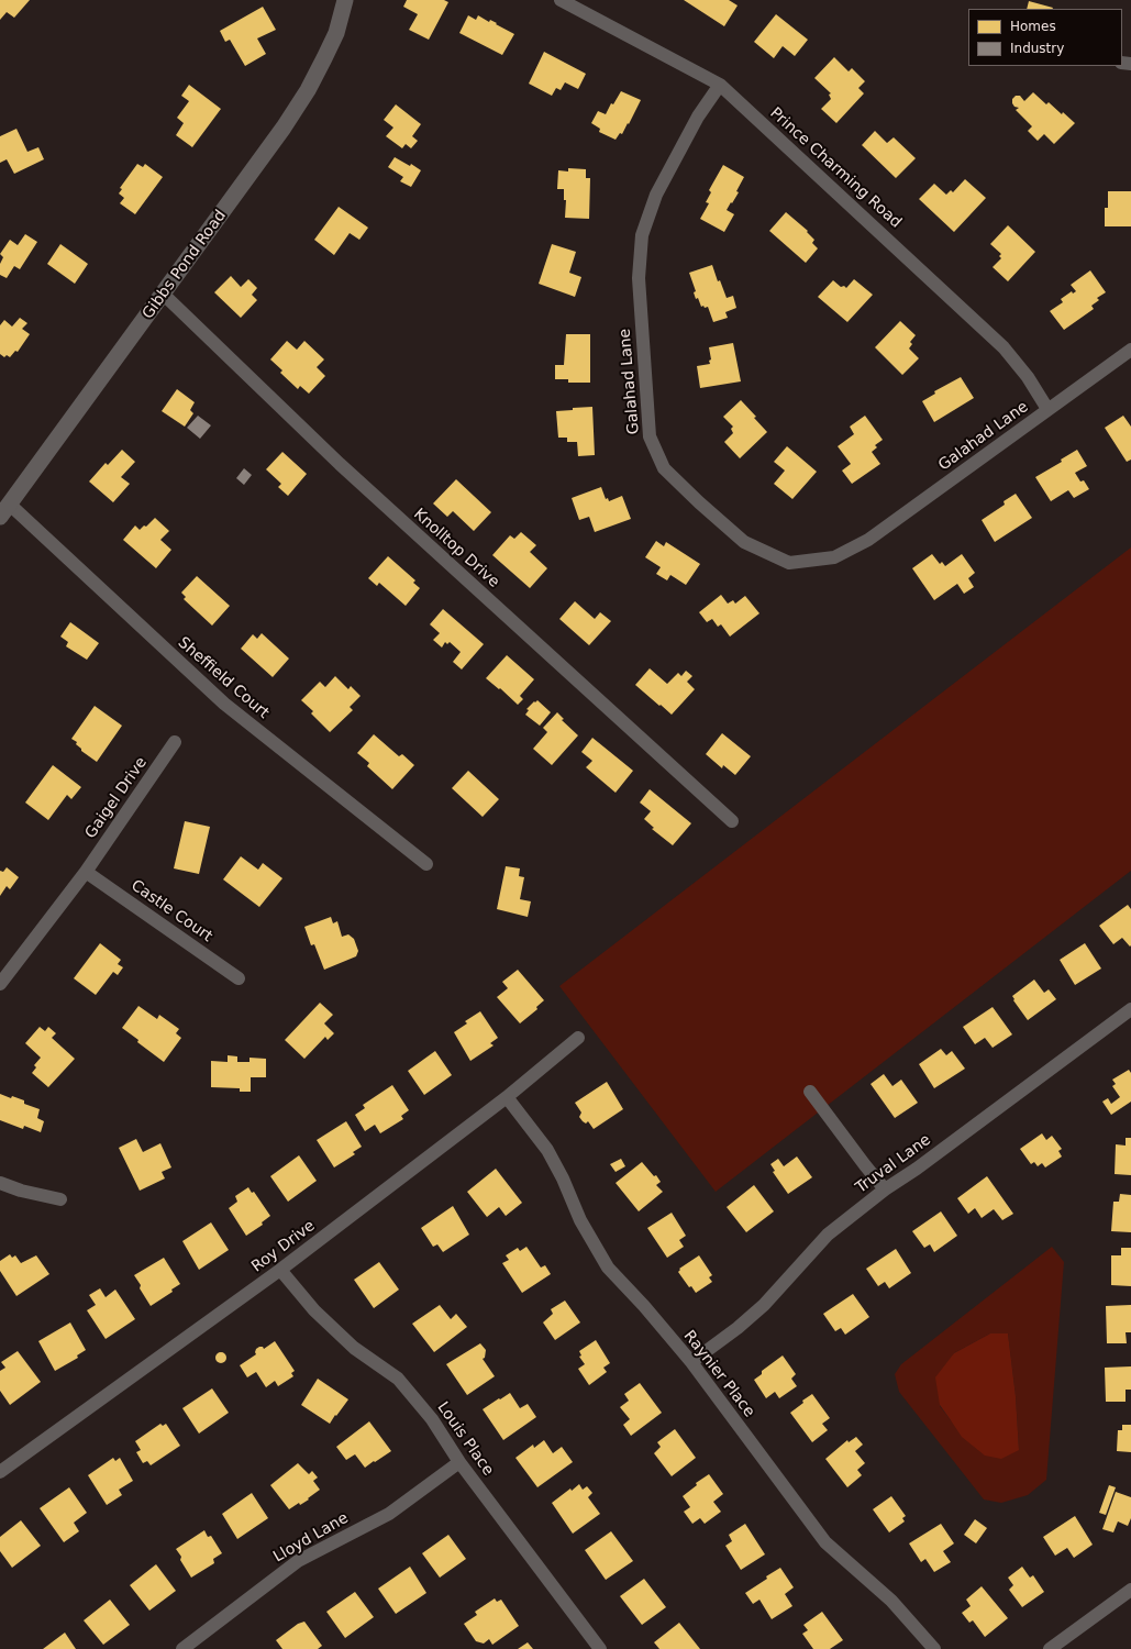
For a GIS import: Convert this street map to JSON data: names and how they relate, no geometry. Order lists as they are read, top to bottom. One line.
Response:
{"streets":{"street":["Prince Charming Road","Gibbs Pond Road","Galahad Lane","Knolltop Drive","Sheffield Court","Gaigel Drive","Castle Court","Truval Lane","Roy Drive","Raynier Place","Louis Place","Lloyd Lane"]},"crossings":[["Prince Charming Road","Galahad Lane"],["Gibbs Pond Road","Knolltop Drive"],["Gibbs Pond Road","Sheffield Court"],["Gaigel Drive","Castle Court"],["Truval Lane","Raynier Place"],["Roy Drive","Raynier Place"],["Roy Drive","Louis Place"],["Louis Place","Lloyd Lane"]],"legend":["Homes","Industry"]}
